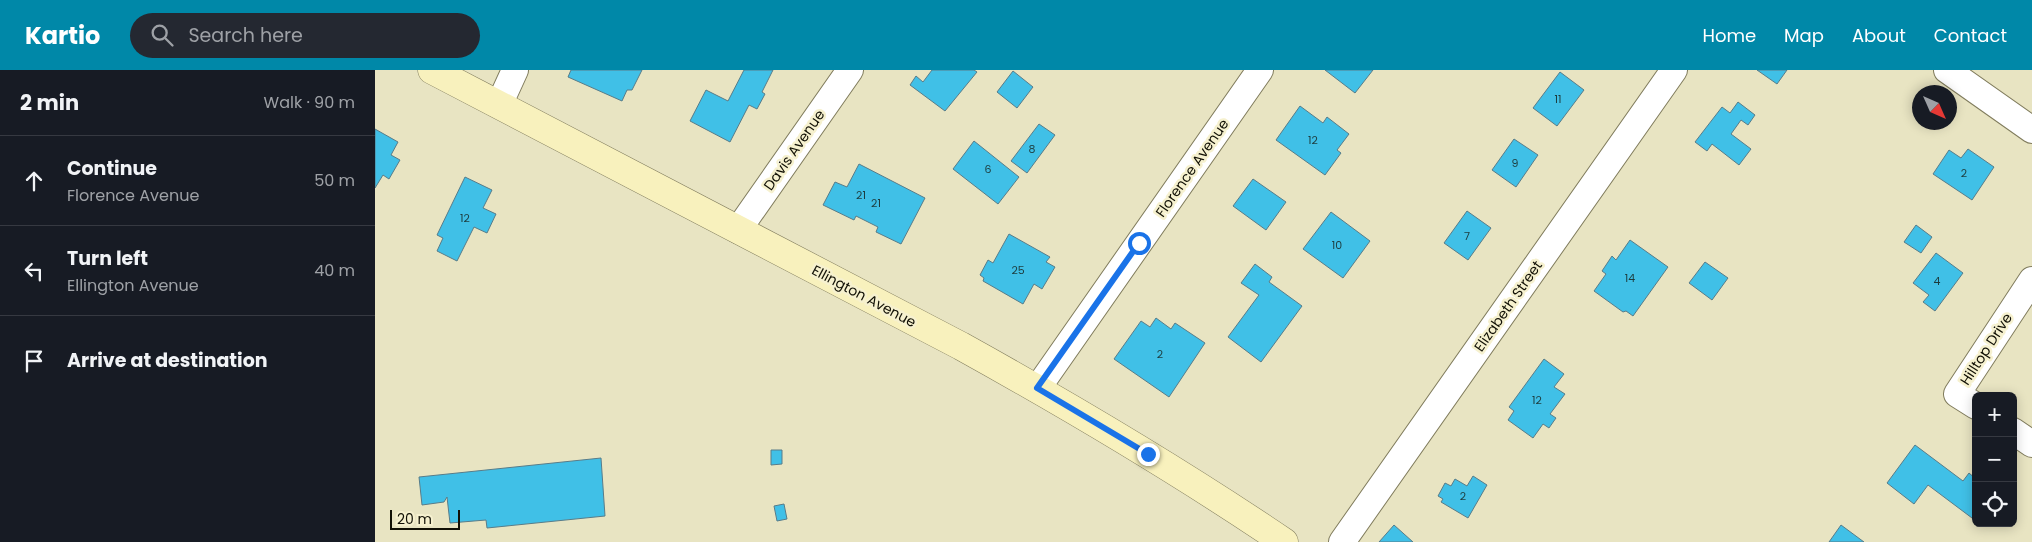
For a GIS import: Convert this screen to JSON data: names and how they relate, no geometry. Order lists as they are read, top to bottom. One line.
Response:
{"streets":{"street":["Davis Avenue","Florence Avenue","Ellington Avenue","Elizabeth Street","Hilltop Drive"]},"crossings":[["Davis Avenue","Ellington Avenue"],["Florence Avenue","Ellington Avenue"]],"house_numbers":["11","12","8","9","6","2","21","21","12","7","10","25","14","4","2","12","2"],"scale_bar":"20 m","north":"bottom right","page":{"header":"Kartio","search":"Search here","nav":["Home","Map","About","Contact"],"heading":["2 min","Walk · 90 m"],"list":[["Continue","Florence Avenue","50 m"],["Turn left","Ellington Avenue","40 m"],"Arrive at destination"],"map_buttons":["+","−"],"scale":"20 m"}}
